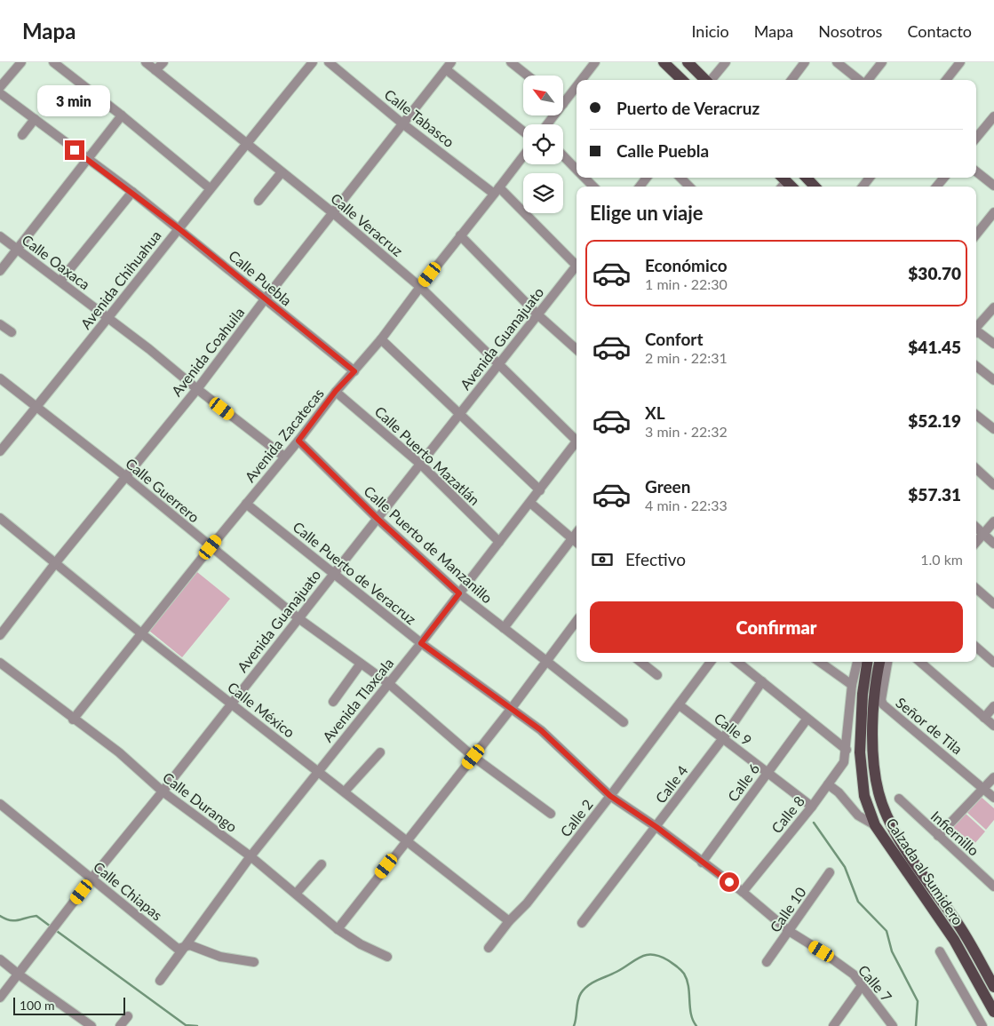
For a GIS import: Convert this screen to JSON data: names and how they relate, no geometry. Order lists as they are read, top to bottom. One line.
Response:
{"streets":{"main road":["Calzada al Sumidero"],"street":["Calle Tabasco","Calle Veracruz","Calle Oaxaca","Calle Puebla","Avenida Chihuahua","Avenida Guanajuato","Avenida Coahuila","Avenida Zacatecas","Calle Puerto Mazatlán","Calle Guerrero","Calle Puerto de Manzanillo","Calle Puerto de Veracruz","Avenida Tlaxcala","Calle México","Señor de Tila","Calle 9","Calle 6","Calle 4","Calle Durango","Calle 8","Calle 2","Infiernillo","Calle Chiapas","Calle 10","Calle 7"]},"crossings":[["Calle Tabasco","Avenida Coahuila"],["Calle Tabasco","Avenida Zacatecas"],["Calle Veracruz","Avenida Chihuahua"],["Calle Veracruz","Avenida Guanajuato"],["Calle Veracruz","Avenida Coahuila"],["Calle Veracruz","Avenida Zacatecas"],["Calle Oaxaca","Avenida Chihuahua"],["Calle Oaxaca","Avenida Coahuila"],["Calle Oaxaca","Avenida Zacatecas"],["Calle Puebla","Avenida Chihuahua"],["Calle Puebla","Avenida Coahuila"],["Calle Puebla","Avenida Zacatecas"],["Avenida Chihuahua","Calle Guerrero"],["Avenida Guanajuato","Calle Puerto Mazatlán"],["Avenida Guanajuato","Calle Guerrero"],["Avenida Guanajuato","Calle Puerto de Manzanillo"],["Avenida Guanajuato","Calle Puerto de Veracruz"],["Avenida Guanajuato","Calle México"],["Avenida Guanajuato","Calle Durango"],["Avenida Guanajuato","Calle Chiapas"],["Avenida Coahuila","Calle Guerrero"],["Avenida Coahuila","Calle México"],["Avenida Zacatecas","Calle Puerto Mazatlán"],["Avenida Zacatecas","Calle Guerrero"],["Avenida Zacatecas","Calle Puerto de Manzanillo"],["Avenida Zacatecas","Calle Puerto de Veracruz"],["Avenida Zacatecas","Calle México"],["Avenida Zacatecas","Calle Durango"],["Calle Puerto Mazatlán","Avenida Tlaxcala"],["Calle Guerrero","Avenida Tlaxcala"],["Calle Puerto de Manzanillo","Avenida Tlaxcala"],["Calle Puerto de Veracruz","Avenida Tlaxcala"],["Calle Puerto de Veracruz","Calle 6"],["Calle Puerto de Veracruz","Calle 4"],["Calle Puerto de Veracruz","Calle 8"],["Calle Puerto de Veracruz","Calle 2"],["Calle Puerto de Veracruz","Calle 7"],["Avenida Tlaxcala","Calle México"],["Avenida Tlaxcala","Calle Durango"],["Avenida Tlaxcala","Calle Chiapas"],["Calle México","Calle 2"],["Calle 9","Calle 6"],["Calle 9","Calle 4"],["Calle 9","Calle 8"],["Calle 9","Calle 2"],["Calle 8","Calle 7"],["Calle 10","Calle 7"]],"scale_bar":"100 m","north":"top left","page":{"header":"Mapa","nav":["Inicio","Mapa","Nosotros","Contacto"],"banner":["Puerto de Veracruz","Calle Puebla"],"bubble":"3 min","heading":"Elige un viaje","list":[{"name":"Económico","note":"1 min · 22:30","value":"$30.70"},{"name":"Confort","note":"2 min · 22:31","value":"$41.45"},{"name":"XL","note":"3 min · 22:32","value":"$52.19"},{"name":"Green","note":"4 min · 22:33","value":"$57.31"}],"pay":["Efectivo","1.0 km"],"buttons":"Confirmar","scale":"100 m"}}
